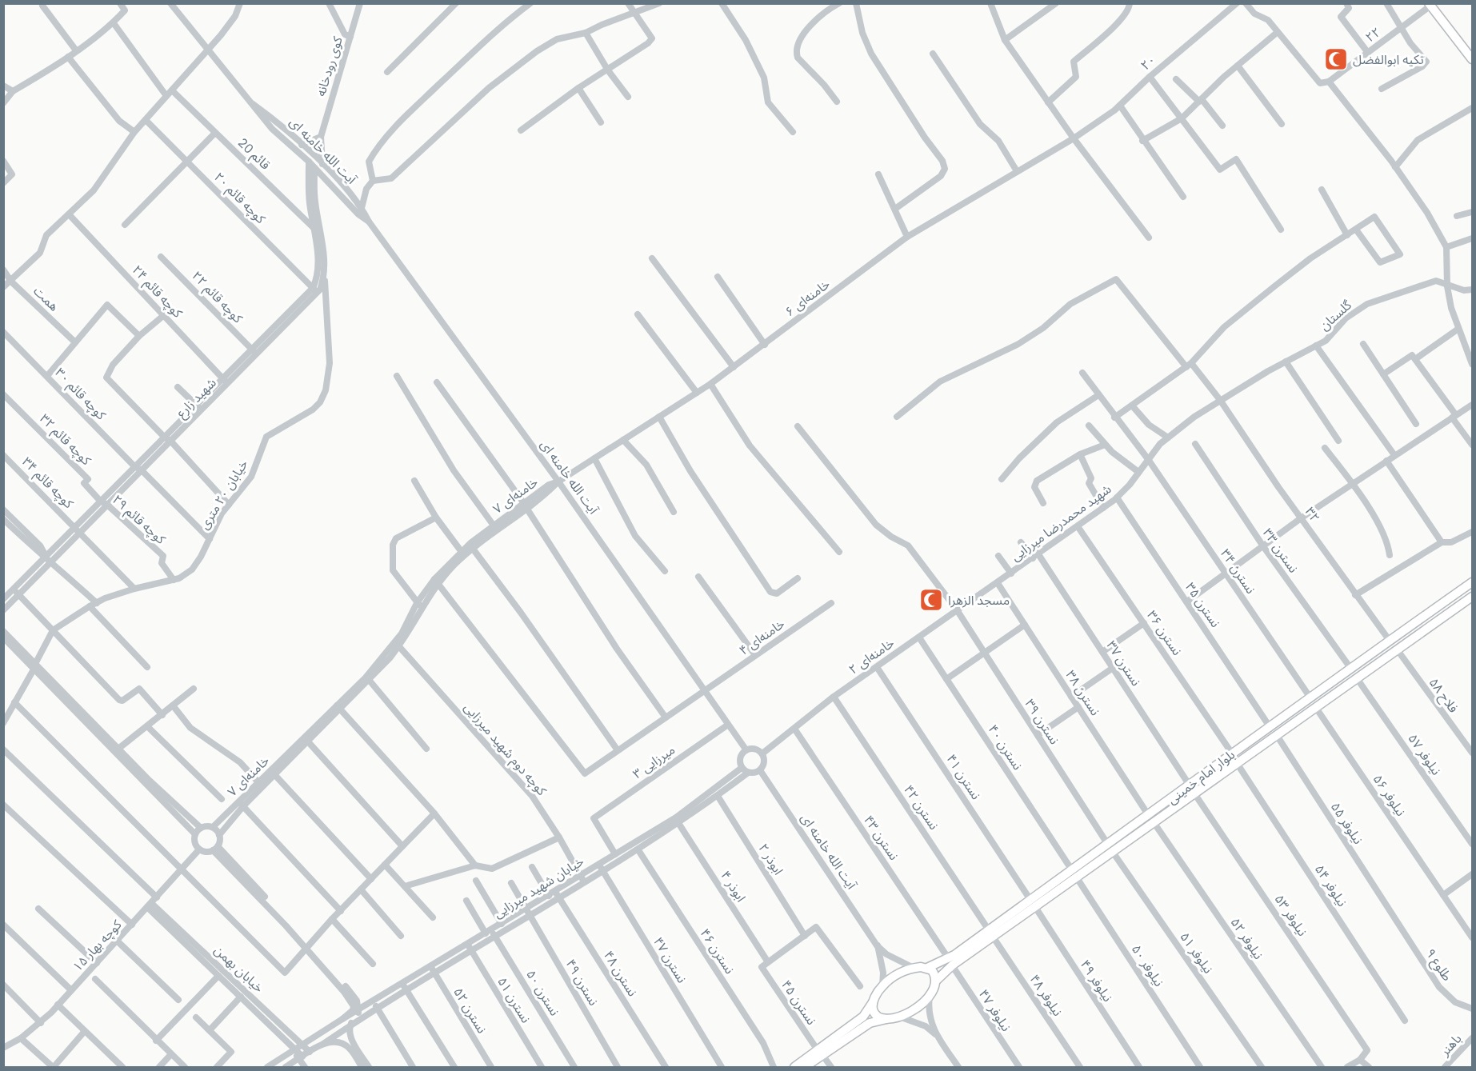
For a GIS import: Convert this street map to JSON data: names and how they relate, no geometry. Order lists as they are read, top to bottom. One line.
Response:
{"streets":{"main road":["بلوار امام خمینی"],"street":["۲۲","۲۰","کوی رودخانه","آیت الله خامنه ای","قائم 20","کوچه قائم ۲۰","کوچه قائم ۲۴","کوچه قائم ۲۲","خامنه‌ای ۶","همت","گلستان","کوچه قائم ۳۰","شهید زارع","کوچه قائم ۳۲","کوچه قائم ۳۴","خیابان ۲۰ متری","خامنه‌ای ۷","۳۲","کوچه قائم ۲۹","شهید محمدرضا میرزایی","نسترن ۳۳","نسترن ۳۴","نسترن ۳۵","نسترن ۳۶","خامنه‌ای ۴","خامنه‌ای ۲","نسترن ۳۷","نسترن ۳۸","فلاح ۵۸","نسترن ۳۹","نسترن ۴۰","کوچه دوم شهید میرزایی","نیلوفر ۵۷","میرزایی ۳","نسترن ۴۱","نیلوفر ۵۶","نسترن ۴۲","نیلوفر ۵۵","نسترن ۴۳","ابوذر ۲","نیلوفر ۵۴","ابوذر ۴","خیابان شهید میرزایی","نیلوفر ۵۳","نیلوفر ۵۲","کوچه بهار ۱۵","نسترن ۴۶","نیلوفر ۵۱","نسترن ۴۷","طلوع ۹","نیلوفر ۵۰","خیابان بهمن","نسترن ۴۸","نیلوفر ۴۹","نسترن ۴۹","نسترن ۵۰","نیلوفر ۴۸","نسترن ۵۱","نسترن ۴۵","نسترن ۵۲","نیلوفر ۴۷","باهنر"]},"crossings":[["۲۰","خامنه‌ای ۶"],["کوی رودخانه","آیت الله خامنه ای"],["آیت الله خامنه ای","خامنه‌ای ۶"],["آیت الله خامنه ای","شهید زارع"],["آیت الله خامنه ای","خامنه‌ای ۷"],["آیت الله خامنه ای","خامنه‌ای ۴"],["آیت الله خامنه ای","خامنه‌ای ۲"],["آیت الله خامنه ای","میرزایی ۳"],["آیت الله خامنه ای","خیابان شهید میرزایی"],["قائم 20","شهید زارع"],["کوچه قائم ۲۰","شهید زارع"],["کوچه قائم ۲۴","شهید زارع"],["کوچه قائم ۲۲","شهید زارع"],["خامنه‌ای ۶","خامنه‌ای ۷"],["گلستان","۳۲"],["گلستان","شهید محمدرضا میرزایی"],["کوچه قائم ۳۰","شهید زارع"],["شهید زارع","کوچه قائم ۳۲"],["شهید زارع","کوچه قائم ۳۴"],["شهید زارع","خیابان ۲۰ متری"],["شهید زارع","کوچه قائم ۲۹"],["کوچه قائم ۳۲","کوچه قائم ۲۹"],["کوچه قائم ۳۴","خیابان ۲۰ متری"],["خیابان ۲۰ متری","کوچه قائم ۲۹"],["خامنه‌ای ۷","خامنه‌ای ۴"],["خامنه‌ای ۷","کوچه دوم شهید میرزایی"],["خامنه‌ای ۷","کوچه بهار ۱۵"],["۳۲","شهید محمدرضا میرزایی"],["۳۲","بلوار امام خمینی"],["شهید محمدرضا میرزایی","نسترن ۳۴"],["شهید محمدرضا میرزایی","نسترن ۳۵"],["شهید محمدرضا میرزایی","نسترن ۳۶"],["شهید محمدرضا میرزایی","خامنه‌ای ۲"],["شهید محمدرضا میرزایی","نسترن ۳۷"],["شهید محمدرضا میرزایی","نسترن ۳۸"],["نسترن ۳۳","بلوار امام خمینی"],["نسترن ۳۴","بلوار امام خمینی"],["نسترن ۳۵","بلوار امام خمینی"],["نسترن ۳۶","بلوار امام خمینی"],["خامنه‌ای ۲","نسترن ۳۸"],["خامنه‌ای ۲","نسترن ۳۹"],["خامنه‌ای ۲","نسترن ۴۰"],["خامنه‌ای ۲","نسترن ۴۱"],["خامنه‌ای ۲","نسترن ۴۲"],["خامنه‌ای ۲","نسترن ۴۳"],["خامنه‌ای ۲","خیابان شهید میرزایی"],["نسترن ۳۷","بلوار امام خمینی"],["نسترن ۳۷","نیلوفر ۵۳"],["نسترن ۳۸","بلوار امام خمینی"],["نسترن ۳۸","نیلوفر ۵۲"],["فلاح ۵۸","بلوار امام خمینی"],["نسترن ۳۹","بلوار امام خمینی"],["نسترن ۳۹","نیلوفر ۵۱"],["نسترن ۴۰","بلوار امام خمینی"],["نسترن ۴۰","نیلوفر ۵۰"],["کوچه دوم شهید میرزایی","خیابان شهید میرزایی"],["نیلوفر ۵۷","بلوار امام خمینی"],["میرزایی ۳","خیابان شهید میرزایی"],["نسترن ۴۱","بلوار امام خمینی"],["نسترن ۴۱","نیلوفر ۴۹"],["بلوار امام خمینی","نیلوفر ۵۶"],["بلوار امام خمینی","نسترن ۴۲"],["بلوار امام خمینی","نیلوفر ۵۵"],["بلوار امام خمینی","نسترن ۴۳"],["بلوار امام خمینی","نیلوفر ۵۴"],["بلوار امام خمینی","نیلوفر ۵۳"],["بلوار امام خمینی","نیلوفر ۵۲"],["بلوار امام خمینی","نیلوفر ۵۱"],["بلوار امام خمینی","نیلوفر ۵۰"],["بلوار امام خمینی","نیلوفر ۴۹"],["بلوار امام خمینی","نیلوفر ۴۸"],["بلوار امام خمینی","نیلوفر ۴۷"],["نسترن ۴۲","نیلوفر ۴۸"],["نیلوفر ۵۵","طلوع ۹"],["نسترن ۴۳","نیلوفر ۴۷"],["ابوذر ۲","خیابان شهید میرزایی"],["ابوذر ۴","خیابان شهید میرزایی"],["ابوذر ۴","نسترن ۴۵"],["خیابان شهید میرزایی","نسترن ۴۶"],["خیابان شهید میرزایی","نسترن ۴۷"],["خیابان شهید میرزایی","خیابان بهمن"],["خیابان شهید میرزایی","نسترن ۴۸"],["خیابان شهید میرزایی","نسترن ۴۹"],["خیابان شهید میرزایی","نسترن ۵۰"],["خیابان شهید میرزایی","نسترن ۵۱"],["خیابان شهید میرزایی","نسترن ۵۲"],["کوچه بهار ۱۵","خیابان بهمن"]],"places":{"mosque":["تکیه ابوالفضل","مسجد الزهرا"]}}
